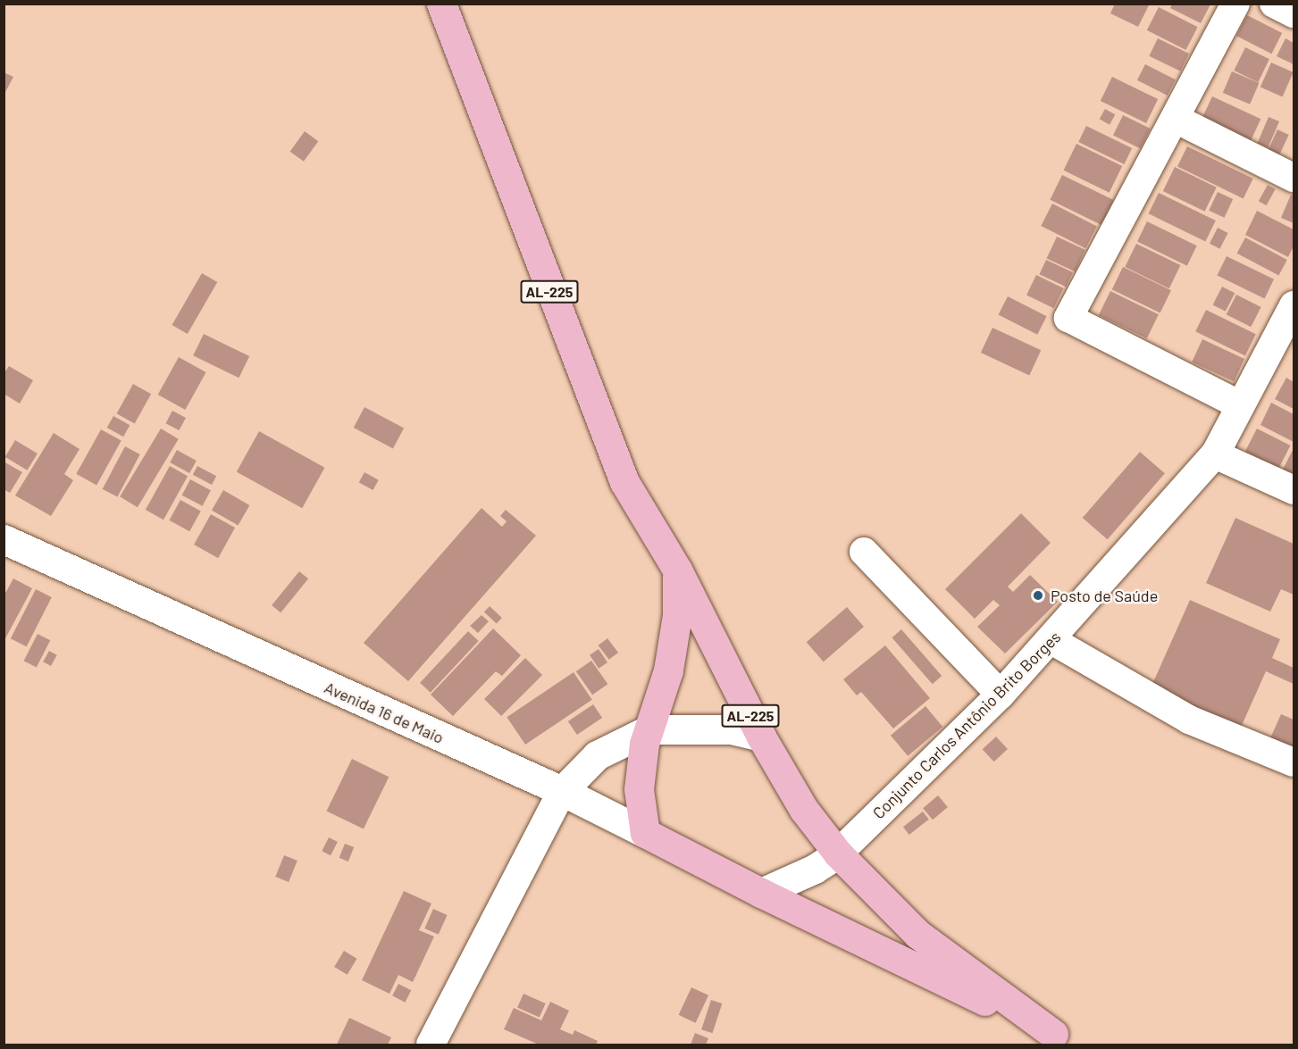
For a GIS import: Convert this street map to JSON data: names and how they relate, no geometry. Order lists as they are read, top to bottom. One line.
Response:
{"streets":{"main road":["AL-225","Avenida 16 de Maio"],"street":["Conjunto Carlos Antônio Brito Borges"]},"crossings":[["AL-225","Avenida 16 de Maio"],["AL-225","Conjunto Carlos Antônio Brito Borges"]],"places":["Posto de Saúde"]}
